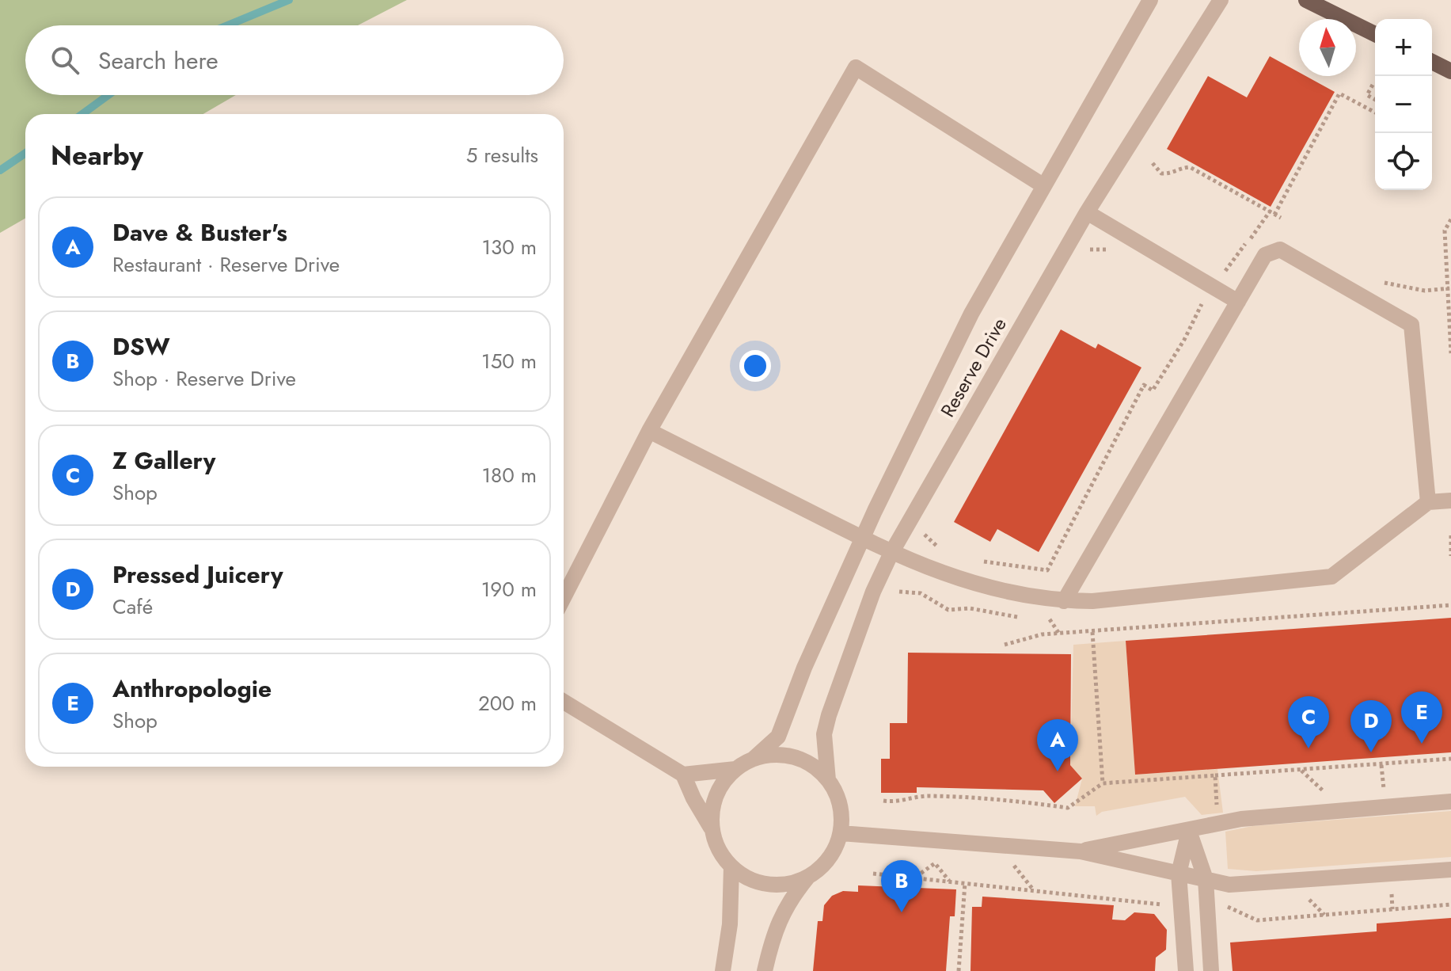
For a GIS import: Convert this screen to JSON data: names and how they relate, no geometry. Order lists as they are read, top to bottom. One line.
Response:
{"streets":{"street":["Reserve Drive"]},"north":"top","page":{"map_buttons":["+","−"],"search":"Search here","heading":["Nearby","5 results"],"list":[{"mark":"A","name":"Dave & Buster's","note":"Restaurant · Reserve Drive","value":"130 m"},{"mark":"B","name":"DSW","note":"Shop · Reserve Drive","value":"150 m"},{"mark":"C","name":"Z Gallery","note":"Shop","value":"180 m"},{"mark":"D","name":"Pressed Juicery","note":"Café","value":"190 m"},{"mark":"E","name":"Anthropologie","note":"Shop","value":"200 m"}],"pins":["E","C","D","A","B"]}}
